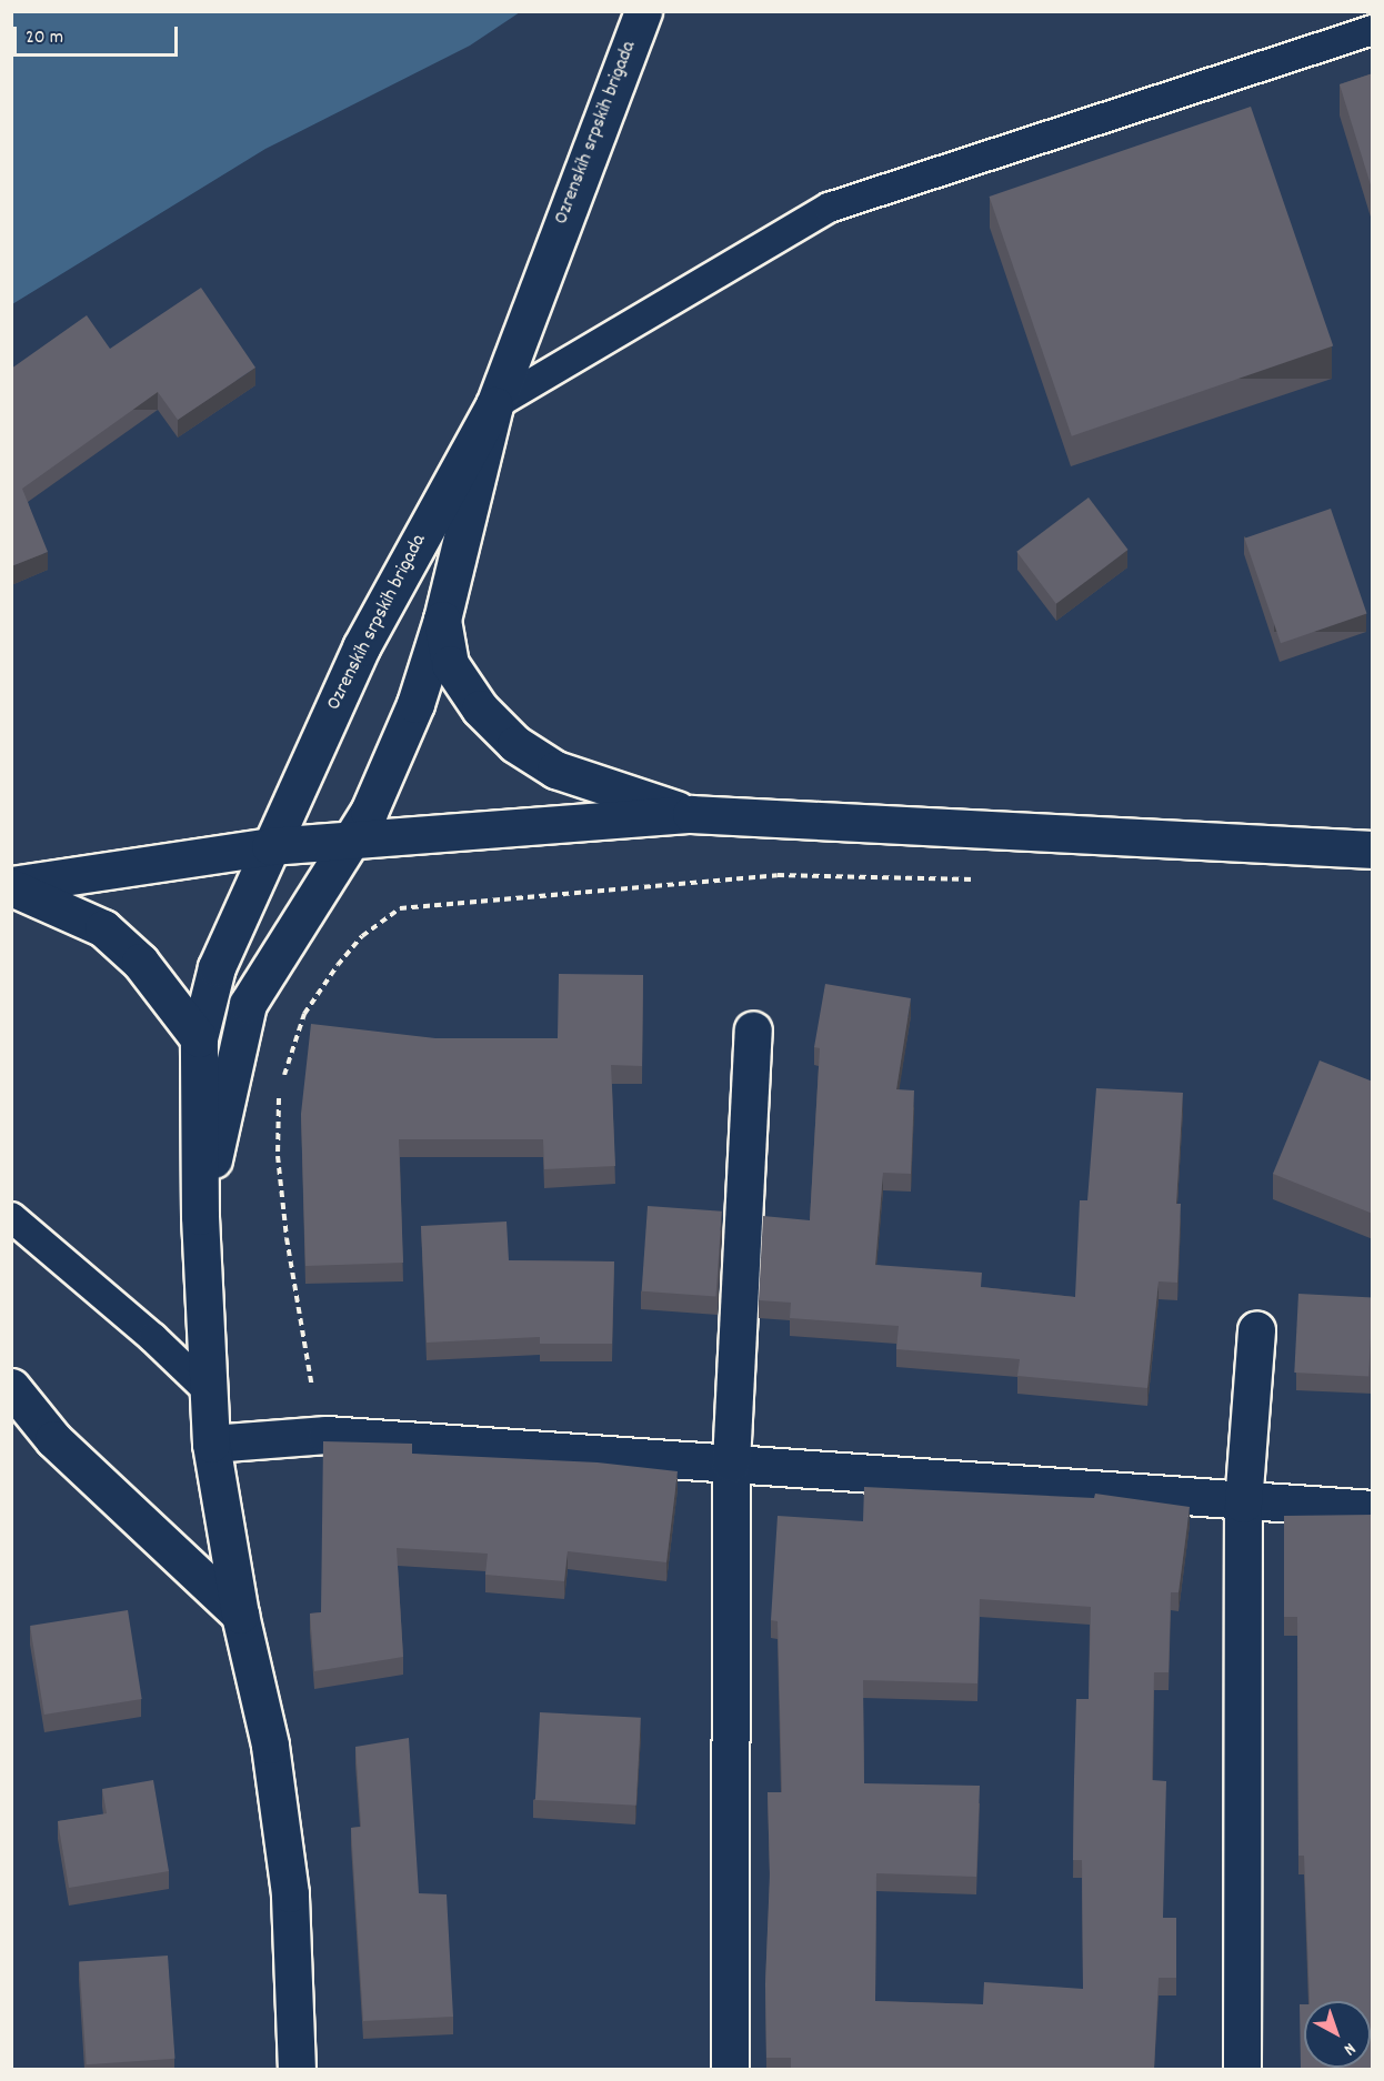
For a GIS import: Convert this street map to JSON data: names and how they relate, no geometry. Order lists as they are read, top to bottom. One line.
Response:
{"streets":{"main road":["Ozrenskih srpskih brigada"]},"scale_bar":"20 m","north":"bottom right"}
